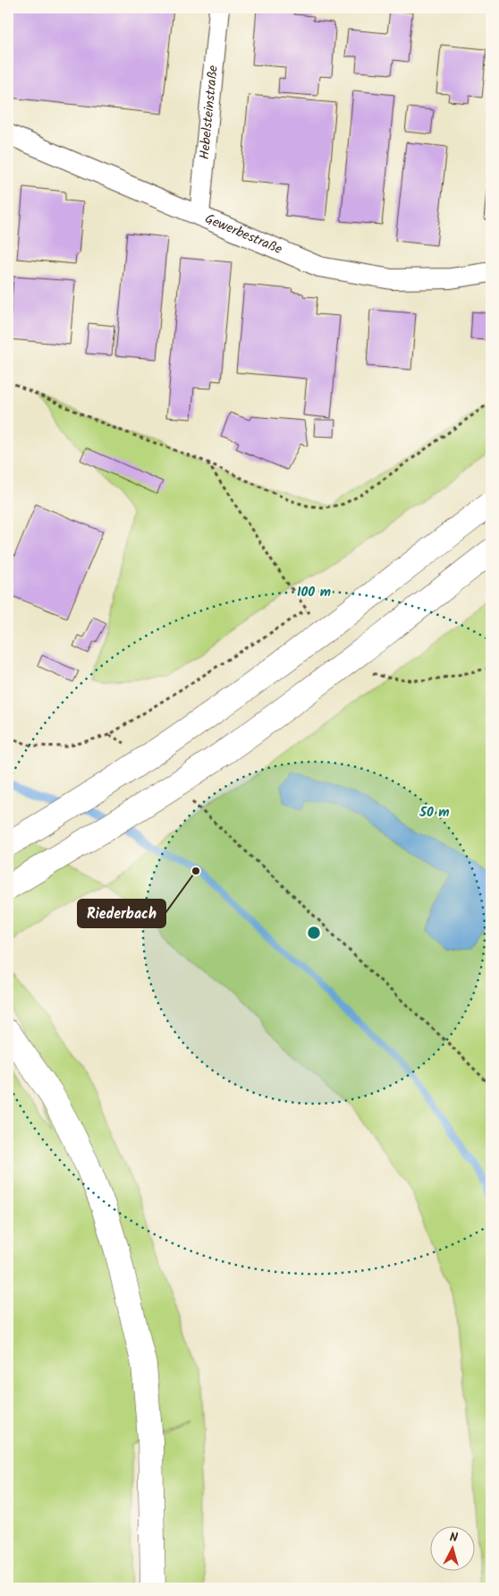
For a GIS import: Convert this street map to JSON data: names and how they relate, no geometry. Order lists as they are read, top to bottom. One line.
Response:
{"streets":{"street":["Hebelsteinstraße","Gewerbestraße"]},"crossings":[["Hebelsteinstraße","Gewerbestraße"]],"places":["Riederbach"],"north":"top","rings":["100 m","50 m"]}
